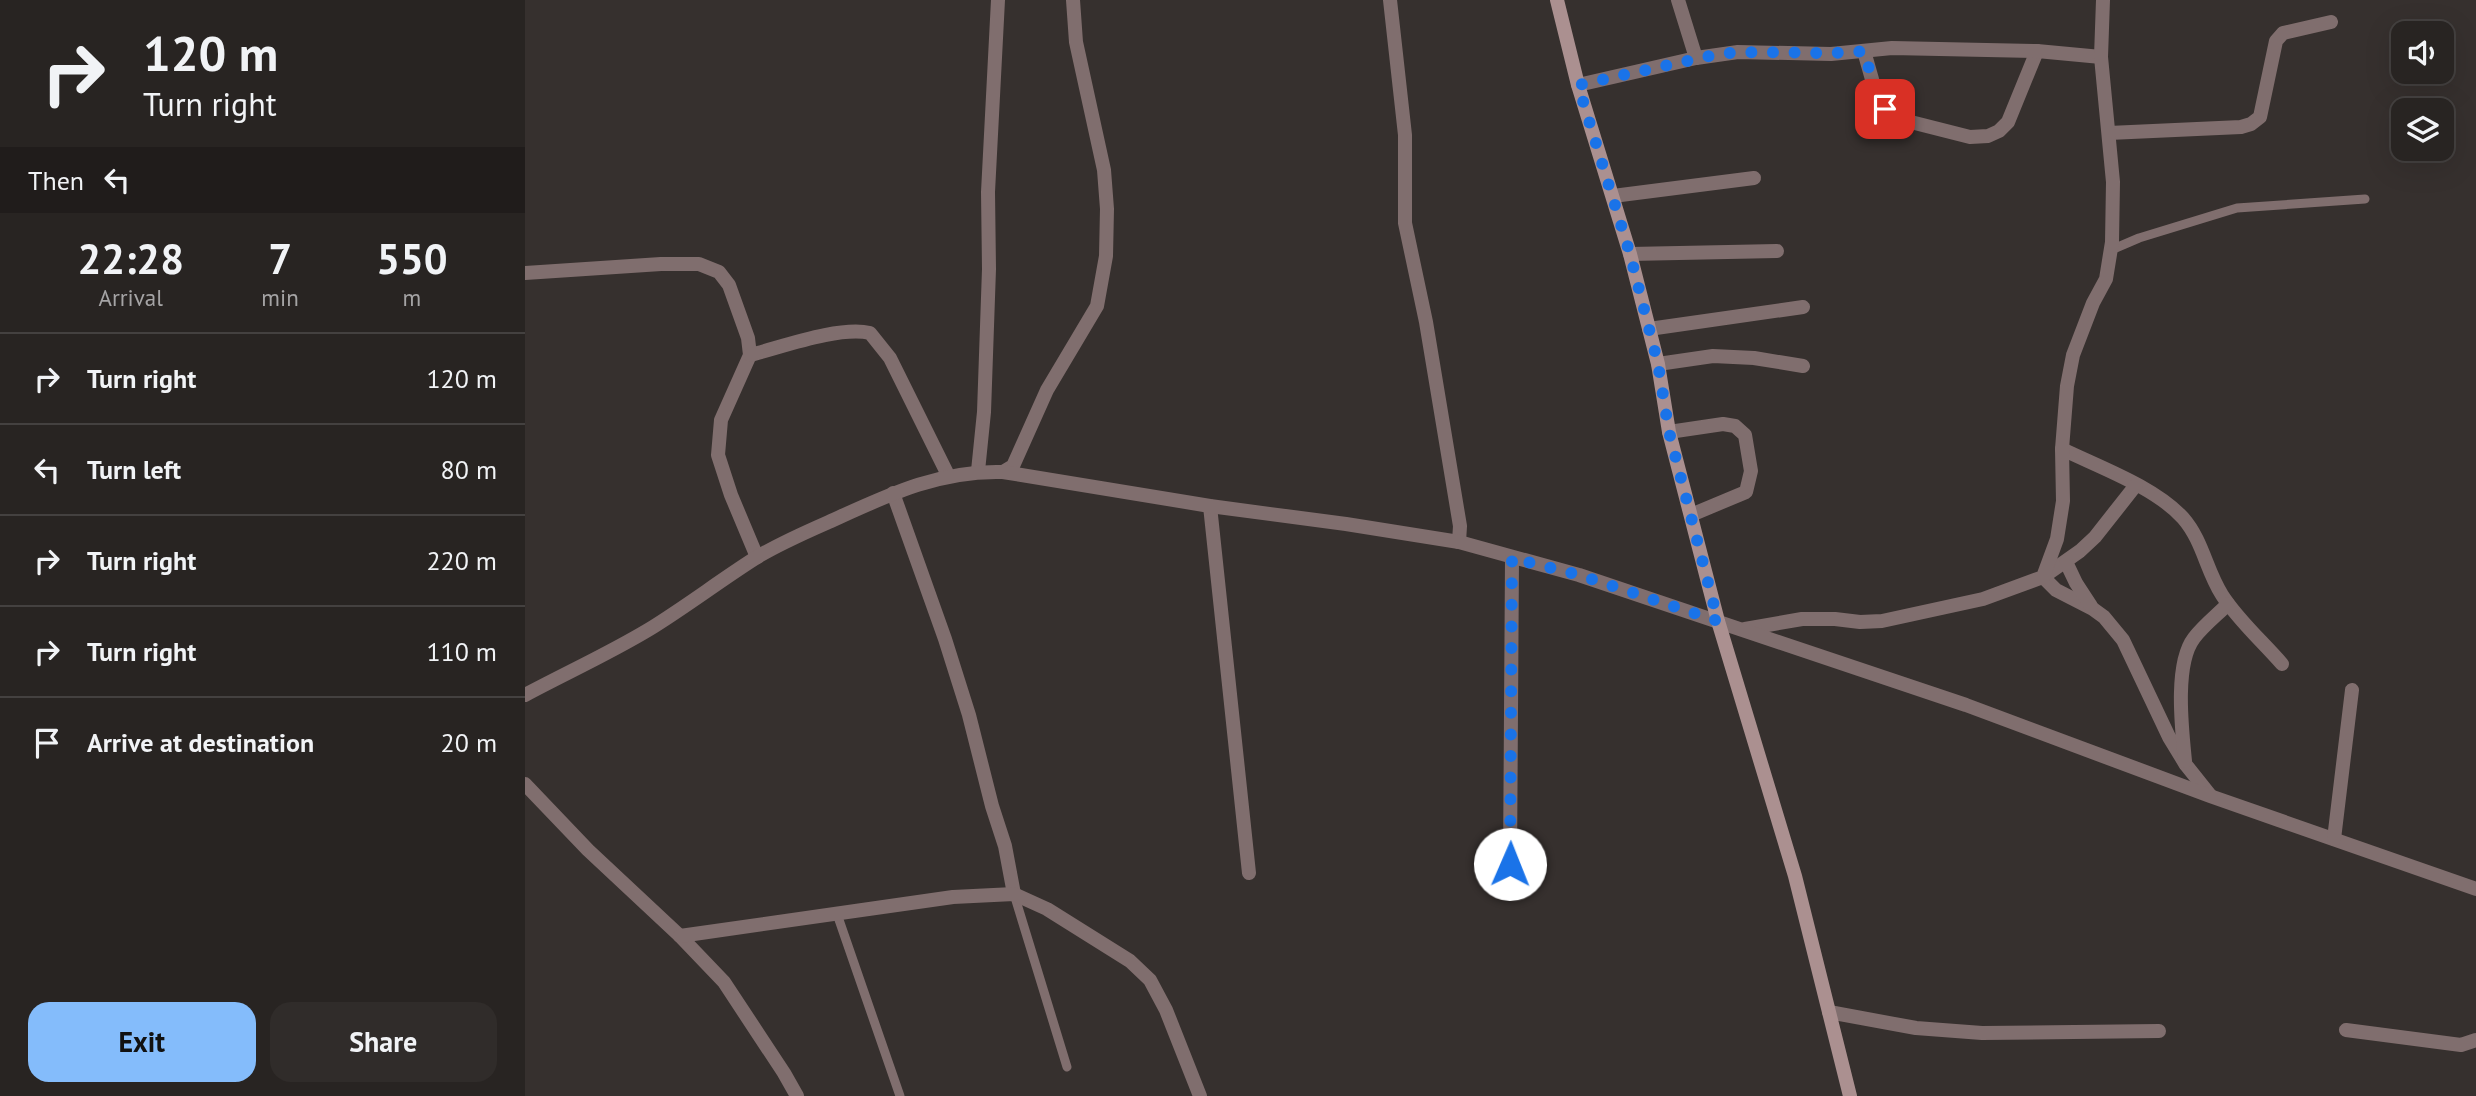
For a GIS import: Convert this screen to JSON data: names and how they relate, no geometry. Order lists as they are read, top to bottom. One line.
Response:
{"page":{"turn":["120 m","Turn right"],"then":"Then","eta":["22:28","Arrival","7","min","550","m"],"list":[{"name":"Turn right","value":"120 m"},{"name":"Turn left","value":"80 m"},{"name":"Turn right","value":"220 m"},{"name":"Turn right","value":"110 m"},{"name":"Arrive at destination","value":"20 m"}],"buttons":["Exit","Share"]}}
